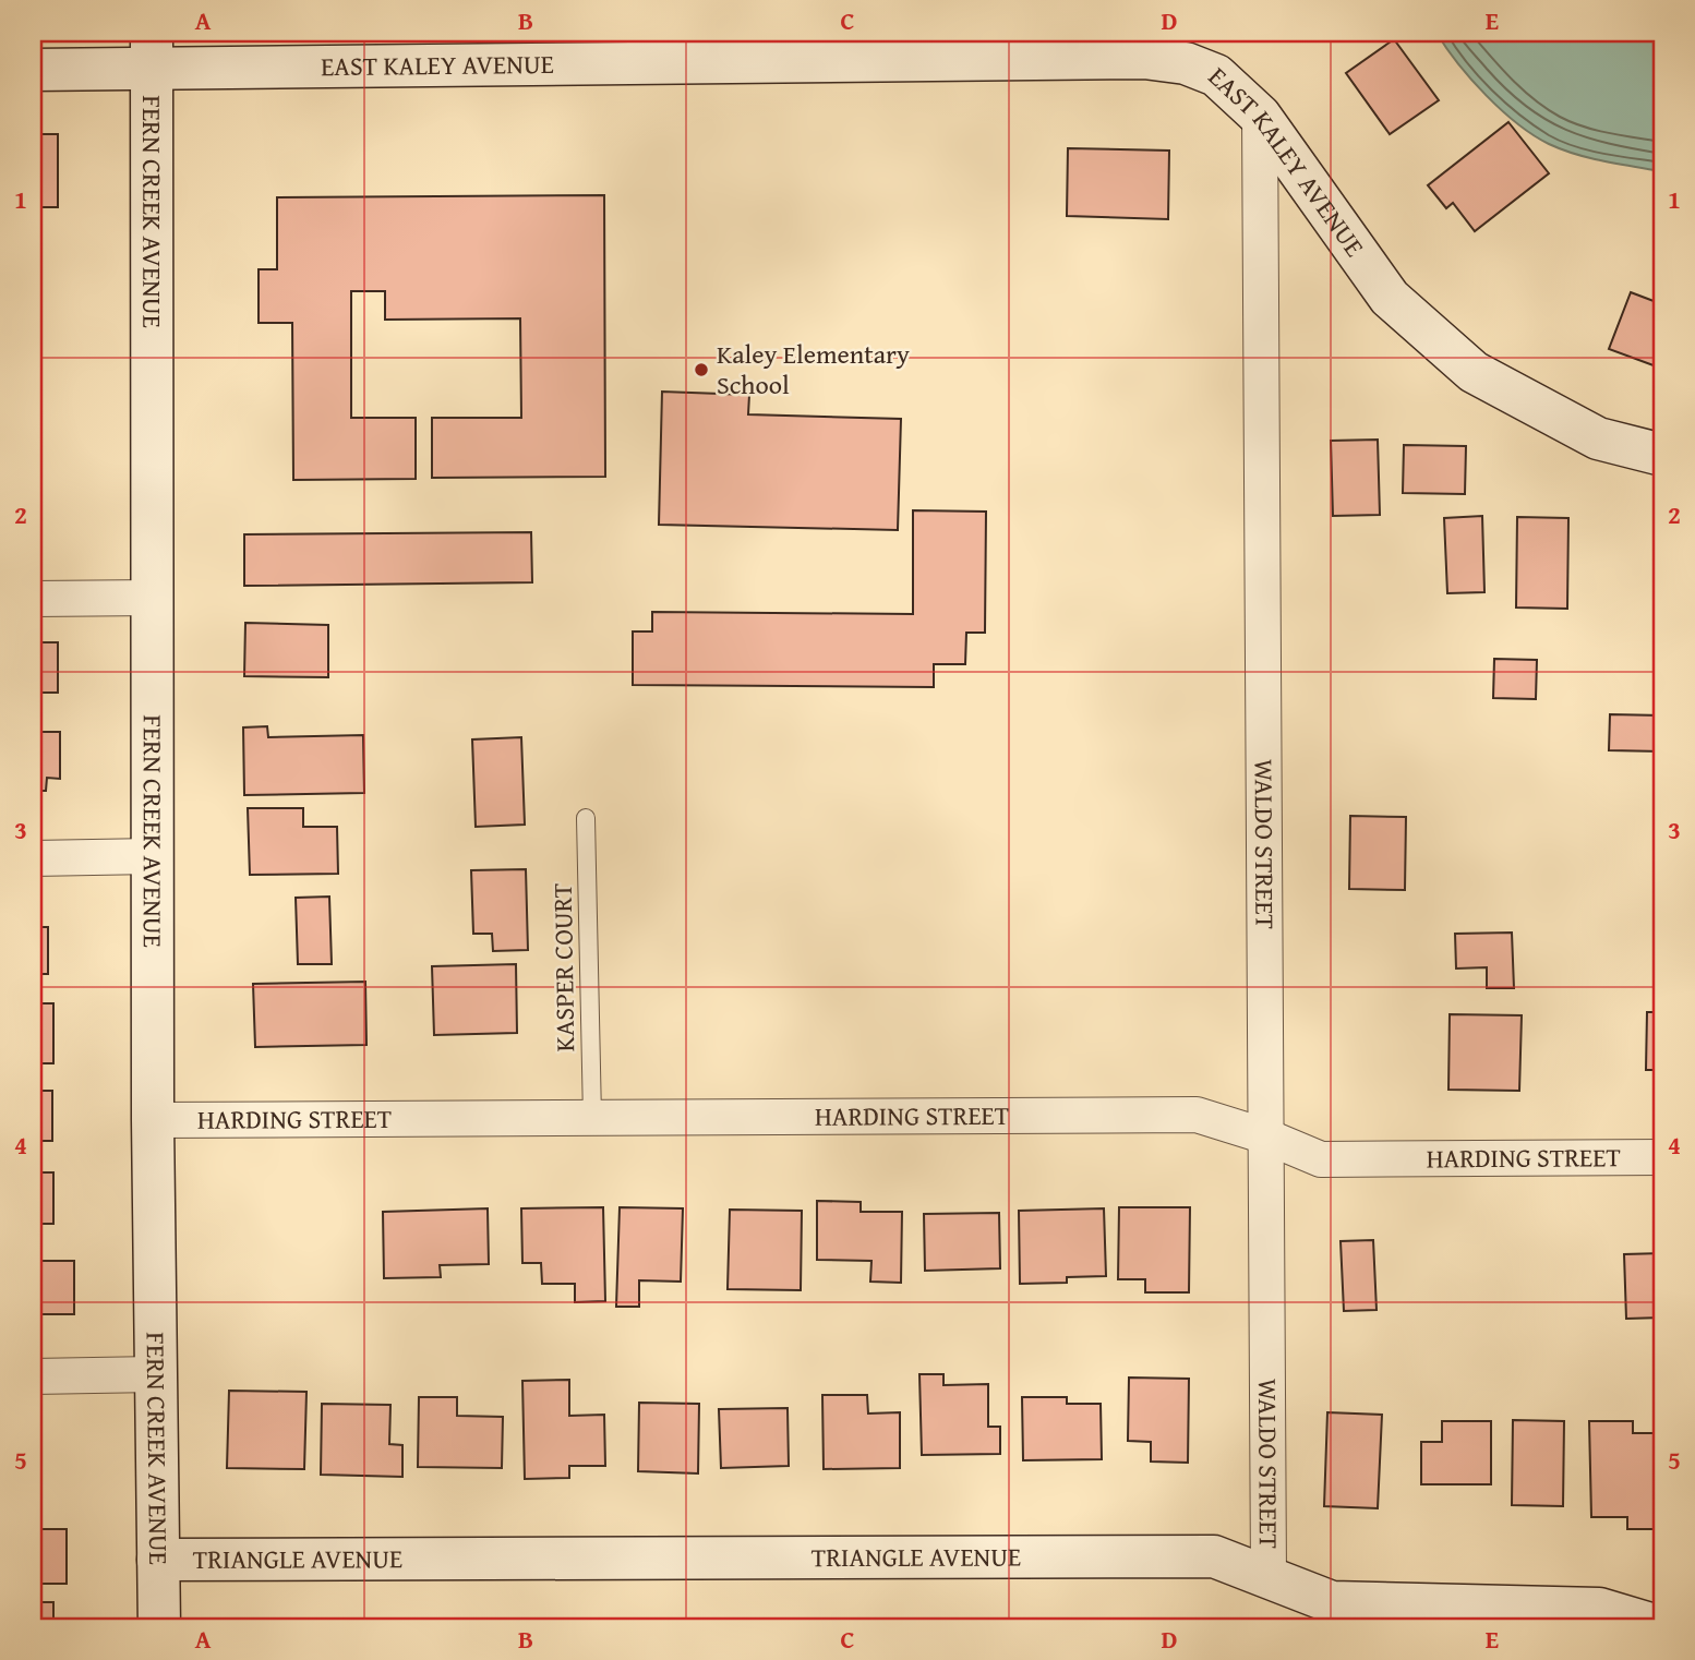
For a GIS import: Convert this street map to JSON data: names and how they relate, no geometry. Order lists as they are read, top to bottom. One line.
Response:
{"streets":{"street":["EAST KALEY AVENUE","FERN CREEK AVENUE","WALDO STREET","HARDING STREET","TRIANGLE AVENUE"],"lane":["KASPER COURT"]},"crossings":[["EAST KALEY AVENUE","FERN CREEK AVENUE"],["EAST KALEY AVENUE","WALDO STREET"],["FERN CREEK AVENUE","HARDING STREET"],["FERN CREEK AVENUE","TRIANGLE AVENUE"],["WALDO STREET","HARDING STREET"],["WALDO STREET","TRIANGLE AVENUE"],["KASPER COURT","HARDING STREET"]],"places":["Kaley Elementary School"],"grid":{"columns":["A","B","C","D","E"],"rows":["1","2","3","4","5"]}}
